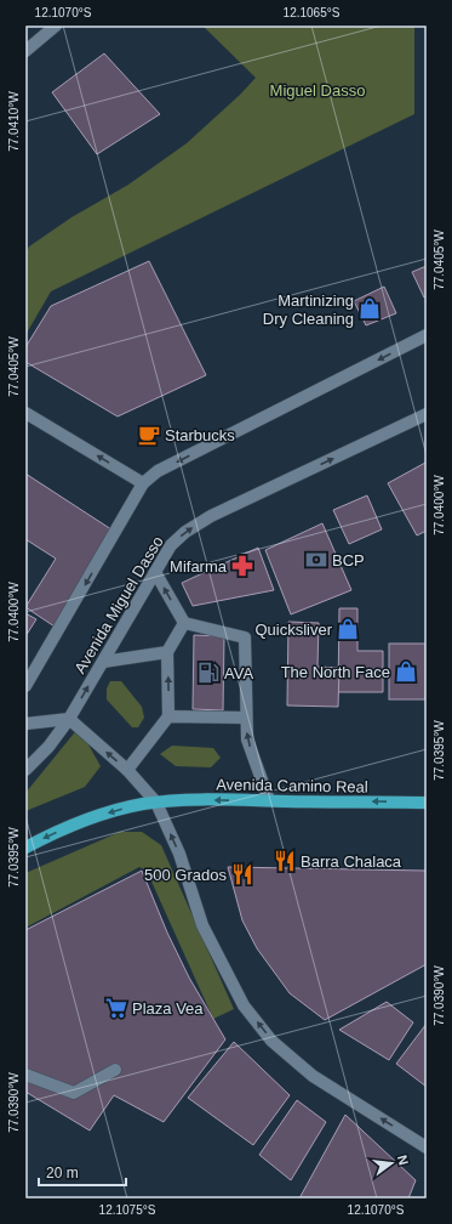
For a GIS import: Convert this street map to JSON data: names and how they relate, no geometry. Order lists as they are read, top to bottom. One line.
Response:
{"streets":{"main road":["Avenida Camino Real"],"street":["Avenida Miguel Dasso"]},"one_way":["Avenida Camino Real"],"parks":["Miguel Dasso"],"places":{"shop":["Martinizing Dry Cleaning","Quicksliver","The North Face"],"cafe":["Starbucks"],"bank":["BCP"],"pharmacy":["Mifarma"],"fuel station":["AVA"],"restaurant":["Barra Chalaca","500 Grados"],"supermarket":["Plaza Vea"]},"scale_bar":"20 m","north":"right","coordinates":["12.1070°S","12.1065°S","77.0410°W","77.0405°W","77.0400°W","77.0395°W","77.0390°W","12.1075°S"]}
